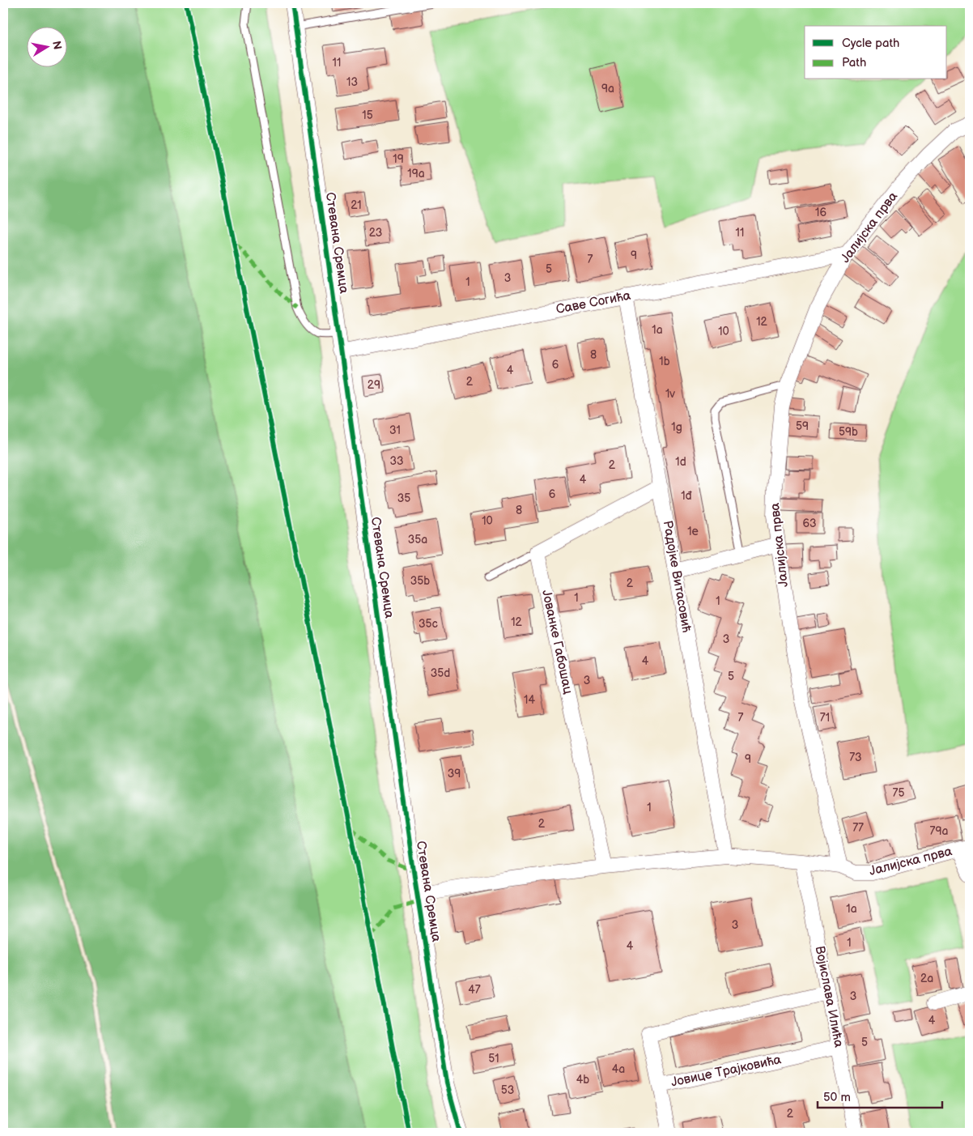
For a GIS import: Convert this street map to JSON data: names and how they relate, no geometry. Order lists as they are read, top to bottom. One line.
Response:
{"streets":{"street":["Јалијска прва","Стевана Сремца","Саве Согића","Радојке Витасовић","Јованке Габошац","Војислава Илића","Јовице Трајковића"]},"crossings":[["Јалијска прва","Саве Согића"],["Стевана Сремца","Саве Согића"],["Саве Согића","Радојке Витасовић"],["Војислава Илића","Јовице Трајковића"]],"house_numbers":["11","13","9a","15","19","19a","21","16","23","11","9","7","5","3","1","12","1a","10","8","1b","6","4","2","29","1v","59","1g","31","59b","33","1d","2","4","6","1đ","35","8","10","63","1e","35a","35b","2","1","1","12","35c","3","4","35d","5","3","14","7","71","73","9","39","75","1","2","77","79a","1a","3","1","4","2a","47","3","4","5","51","4a","4b","53","2"],"legend":["Cycle path","Path"],"scale_bar":"50 m","north":"right"}
